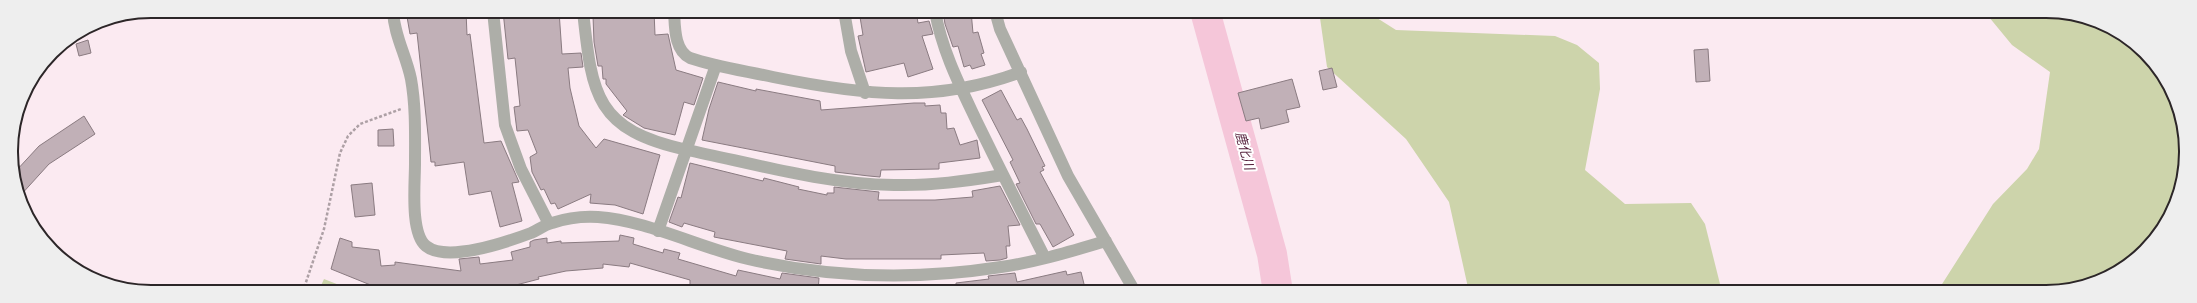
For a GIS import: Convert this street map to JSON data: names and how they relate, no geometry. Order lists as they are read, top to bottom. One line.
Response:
{"water":["鹿化川"]}
